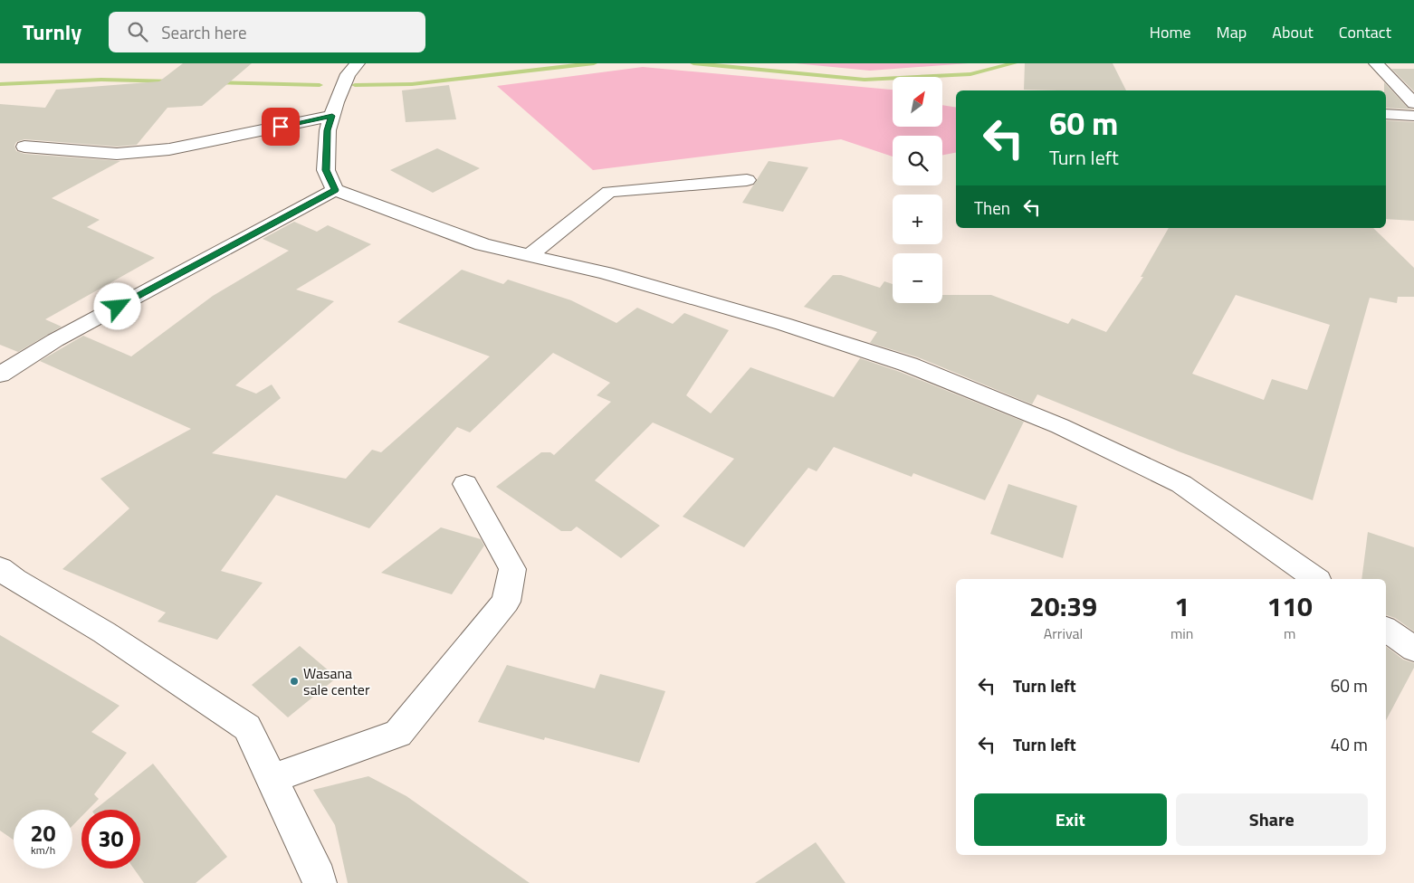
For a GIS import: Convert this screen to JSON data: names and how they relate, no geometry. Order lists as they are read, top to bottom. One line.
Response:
{"places":["Wasana sale center"],"north":"top right","page":{"header":"Turnly","search":"Search here","nav":["Home","Map","About","Contact"],"map_buttons":["+","−"],"turn":["60 m","Turn left"],"then":"Then","eta":["20:39","Arrival","1","min","110","m"],"list":[{"name":"Turn left","value":"60 m"},{"name":"Turn left","value":"40 m"}],"buttons":["Exit","Share"],"speed":"20 km/h","limit":"30"}}
